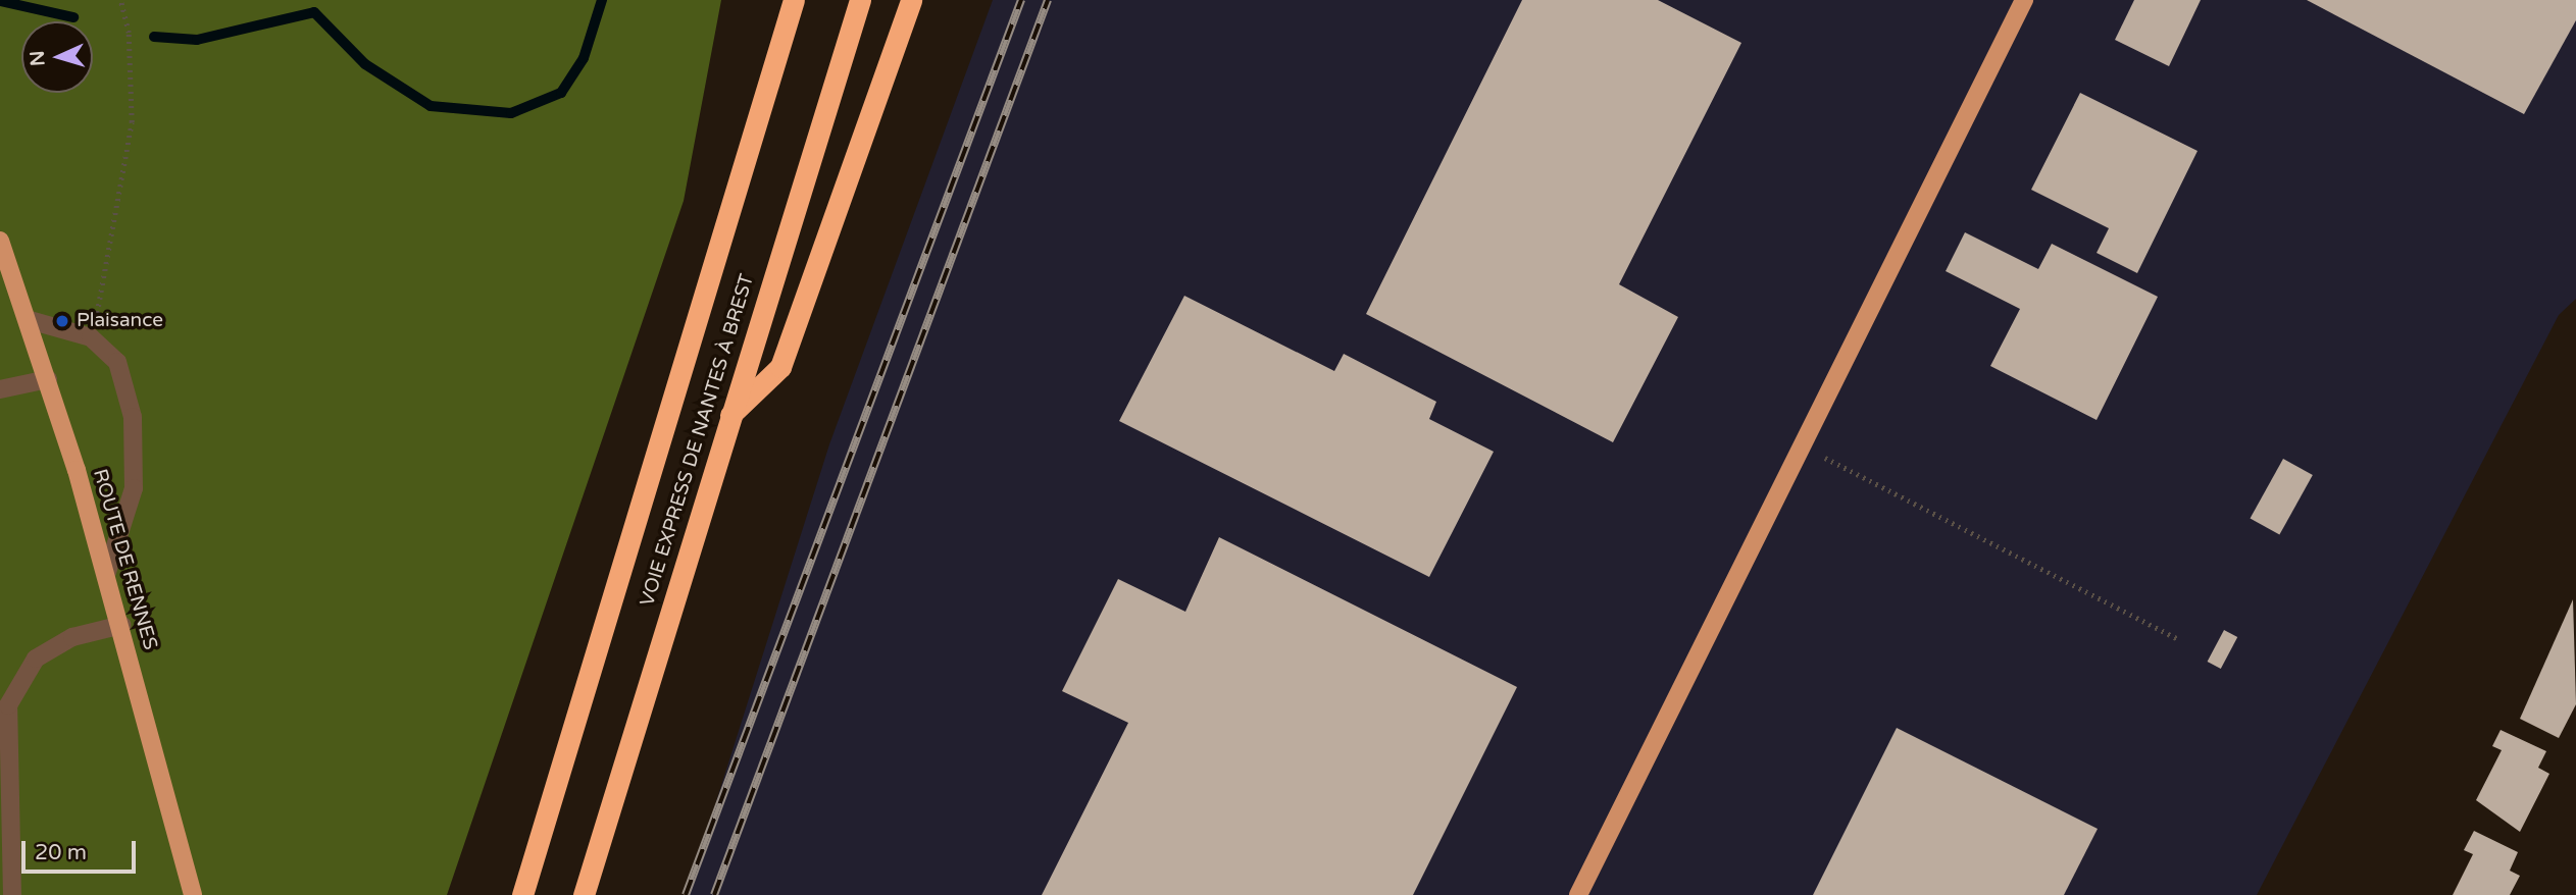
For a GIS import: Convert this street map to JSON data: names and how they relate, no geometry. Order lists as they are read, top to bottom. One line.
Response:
{"streets":{"highway":["VOIE EXPRESS DE NANTES À BREST"],"main road":["ROUTE DE RENNES"]},"places":["Plaisance"],"scale_bar":"20 m","north":"left"}
